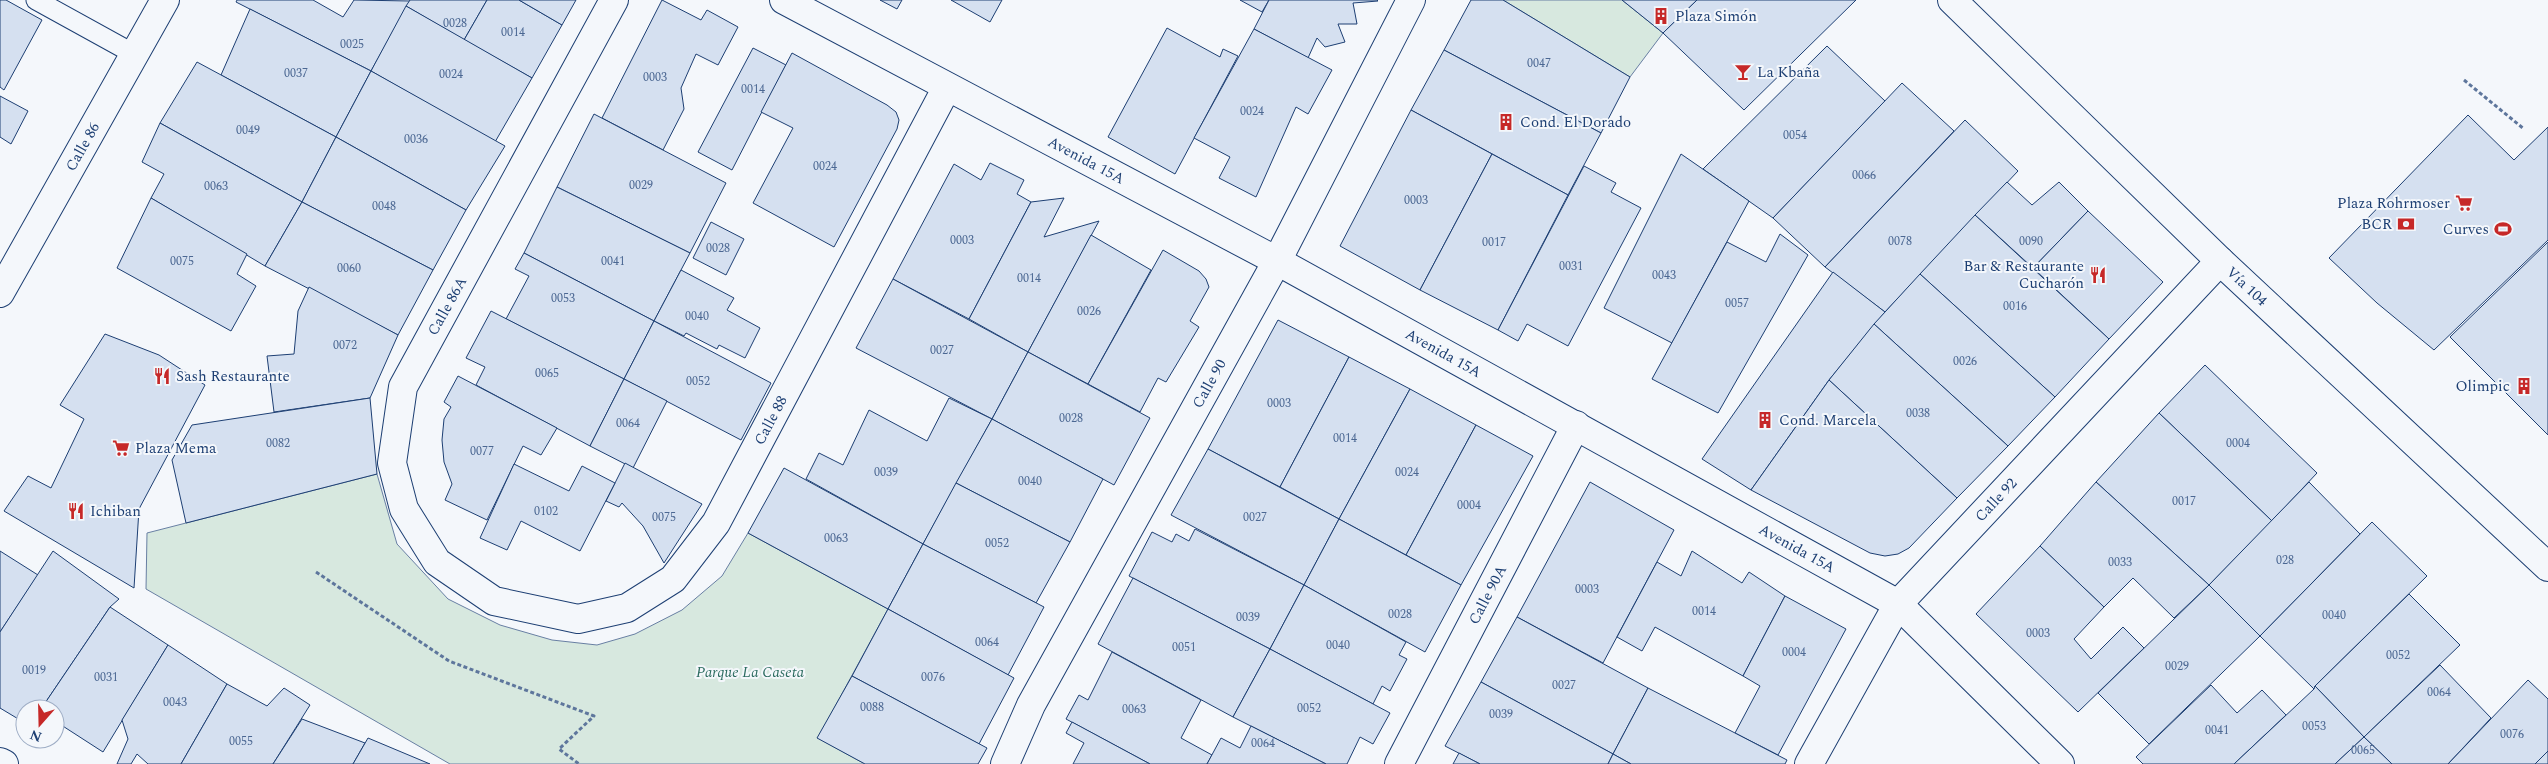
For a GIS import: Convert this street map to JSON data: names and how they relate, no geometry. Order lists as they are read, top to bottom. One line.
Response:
{"streets":{"street":["Calle 86","Avenida 15A","Vía 104","Calle 86A","Calle 90","Calle 88","Calle 92","Calle 90A"]},"crossings":[["Avenida 15A","Calle 90"],["Avenida 15A","Calle 88"],["Avenida 15A","Calle 92"],["Avenida 15A","Calle 90A"],["Vía 104","Calle 92"],["Calle 86A","Calle 88"]],"parks":["Parque La Caseta"],"places":{"building":["Plaza Simón","Cond. El Dorado","Olimpic","Cond. Marcela"],"bar":["La Kbaña"],"supermarket":["Plaza Rohrmoser","Plaza Mema"],"bank":["BCR"],"sports":["Curves"],"restaurant":["Bar & Restaurante Cucharón","Sash Restaurante","Ichiban"]},"house_numbers":["0028","0014","0025","0047","0037","0024","0003","0014","0024","0049","0054","0036","0024","0066","0029","0063","0003","0048","0003","0078","0090","0017","0028","0075","0041","0031","0060","0043","0014","0053","0057","0016","0026","0040","0072","0027","0026","0065","0052","0003","0038","0028","0064","0014","0082","0004","0077","0039","0024","0040","0017","0004","0102","0075","0027","0063","0052","028","0033","0003","0014","0028","0040","0039","0003","0064","0040","0051","0004","0052","0029","0019","0031","0076","0027","0064","0043","0088","0052","0063","0039","0053","0041","0076","0055","0064","0065"],"north":"bottom"}
